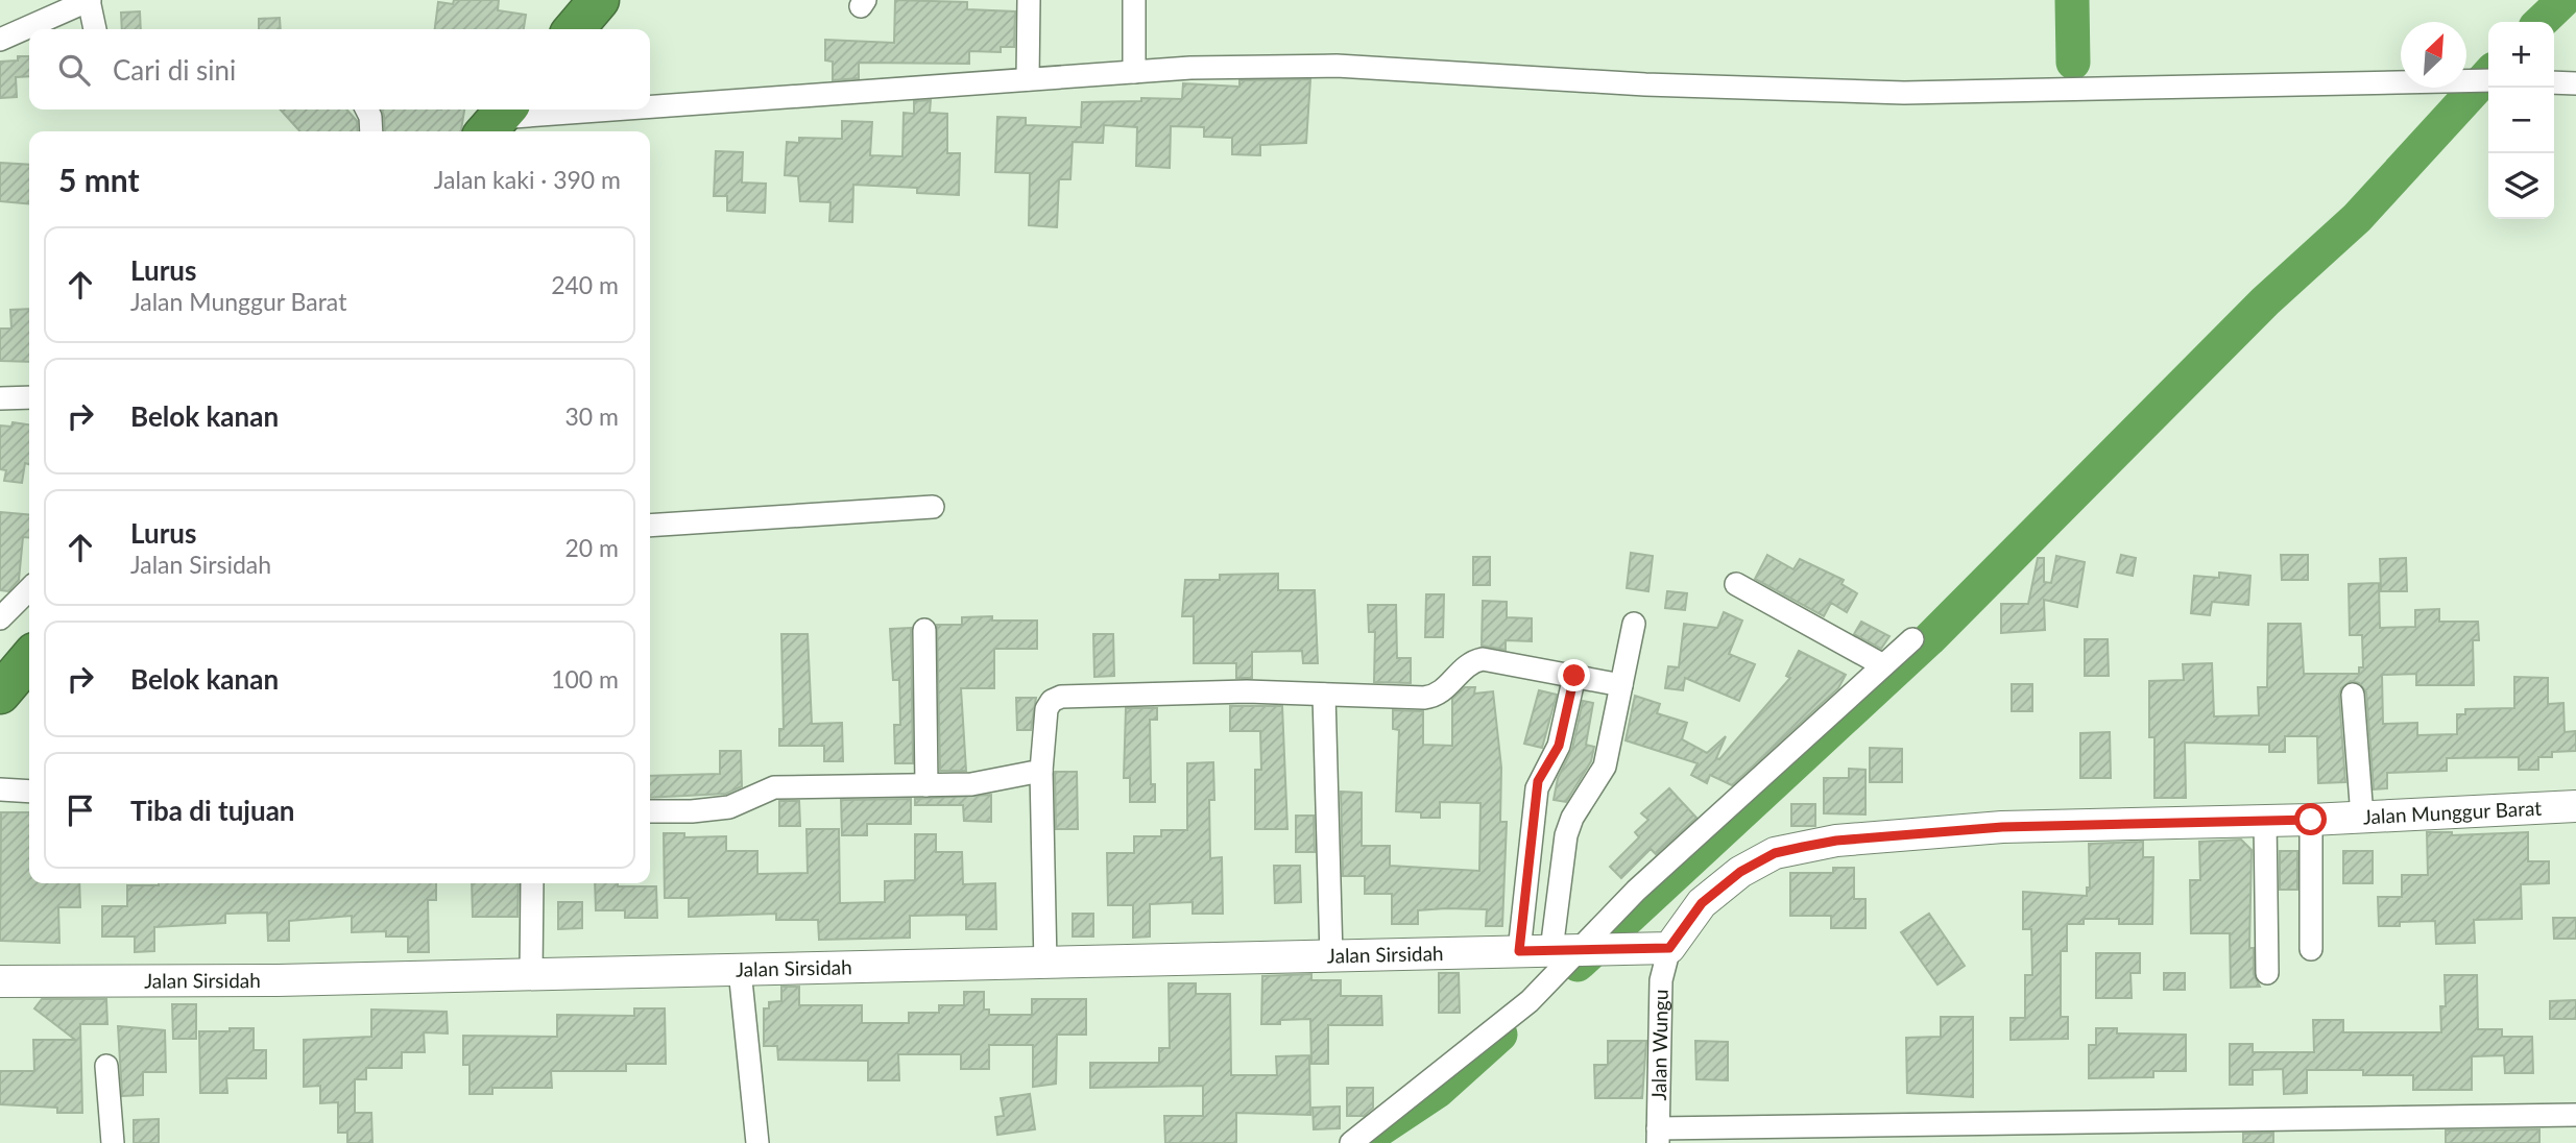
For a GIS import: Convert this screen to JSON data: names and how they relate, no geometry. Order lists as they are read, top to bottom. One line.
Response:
{"streets":{"street":["Jalan Munggur Barat","Jalan Sirsidah","Jalan Wungu"]},"crossings":[["Jalan Munggur Barat","Jalan Sirsidah"],["Jalan Munggur Barat","Jalan Wungu"],["Jalan Sirsidah","Jalan Wungu"]],"north":"top right","page":{"map_buttons":["+","−"],"search":"Cari di sini","heading":["5 mnt","Jalan kaki · 390 m"],"list":[["Lurus","Jalan Munggur Barat","240 m"],["Belok kanan","30 m"],["Lurus","Jalan Sirsidah","20 m"],["Belok kanan","100 m"],"Tiba di tujuan"]}}
